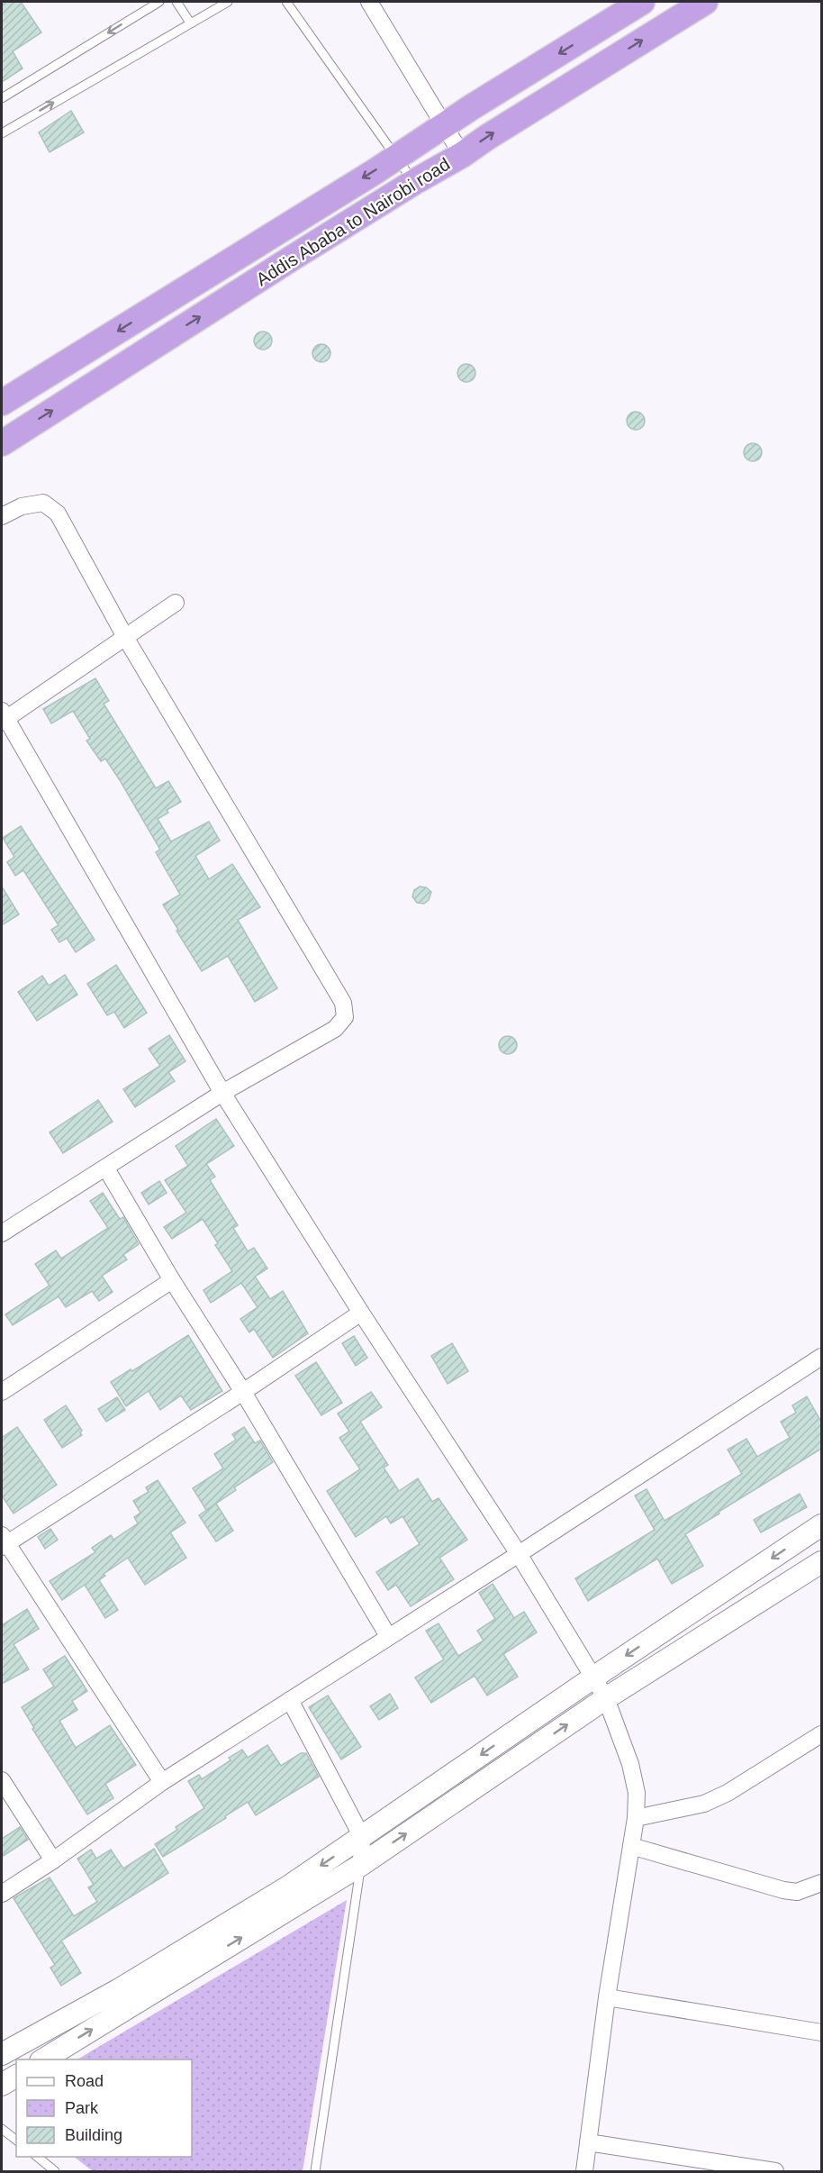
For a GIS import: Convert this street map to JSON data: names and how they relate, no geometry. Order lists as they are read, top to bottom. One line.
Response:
{"streets":{"highway":["Addis Ababa to Nairobi road"]},"legend":["Road","Park","Building"]}
